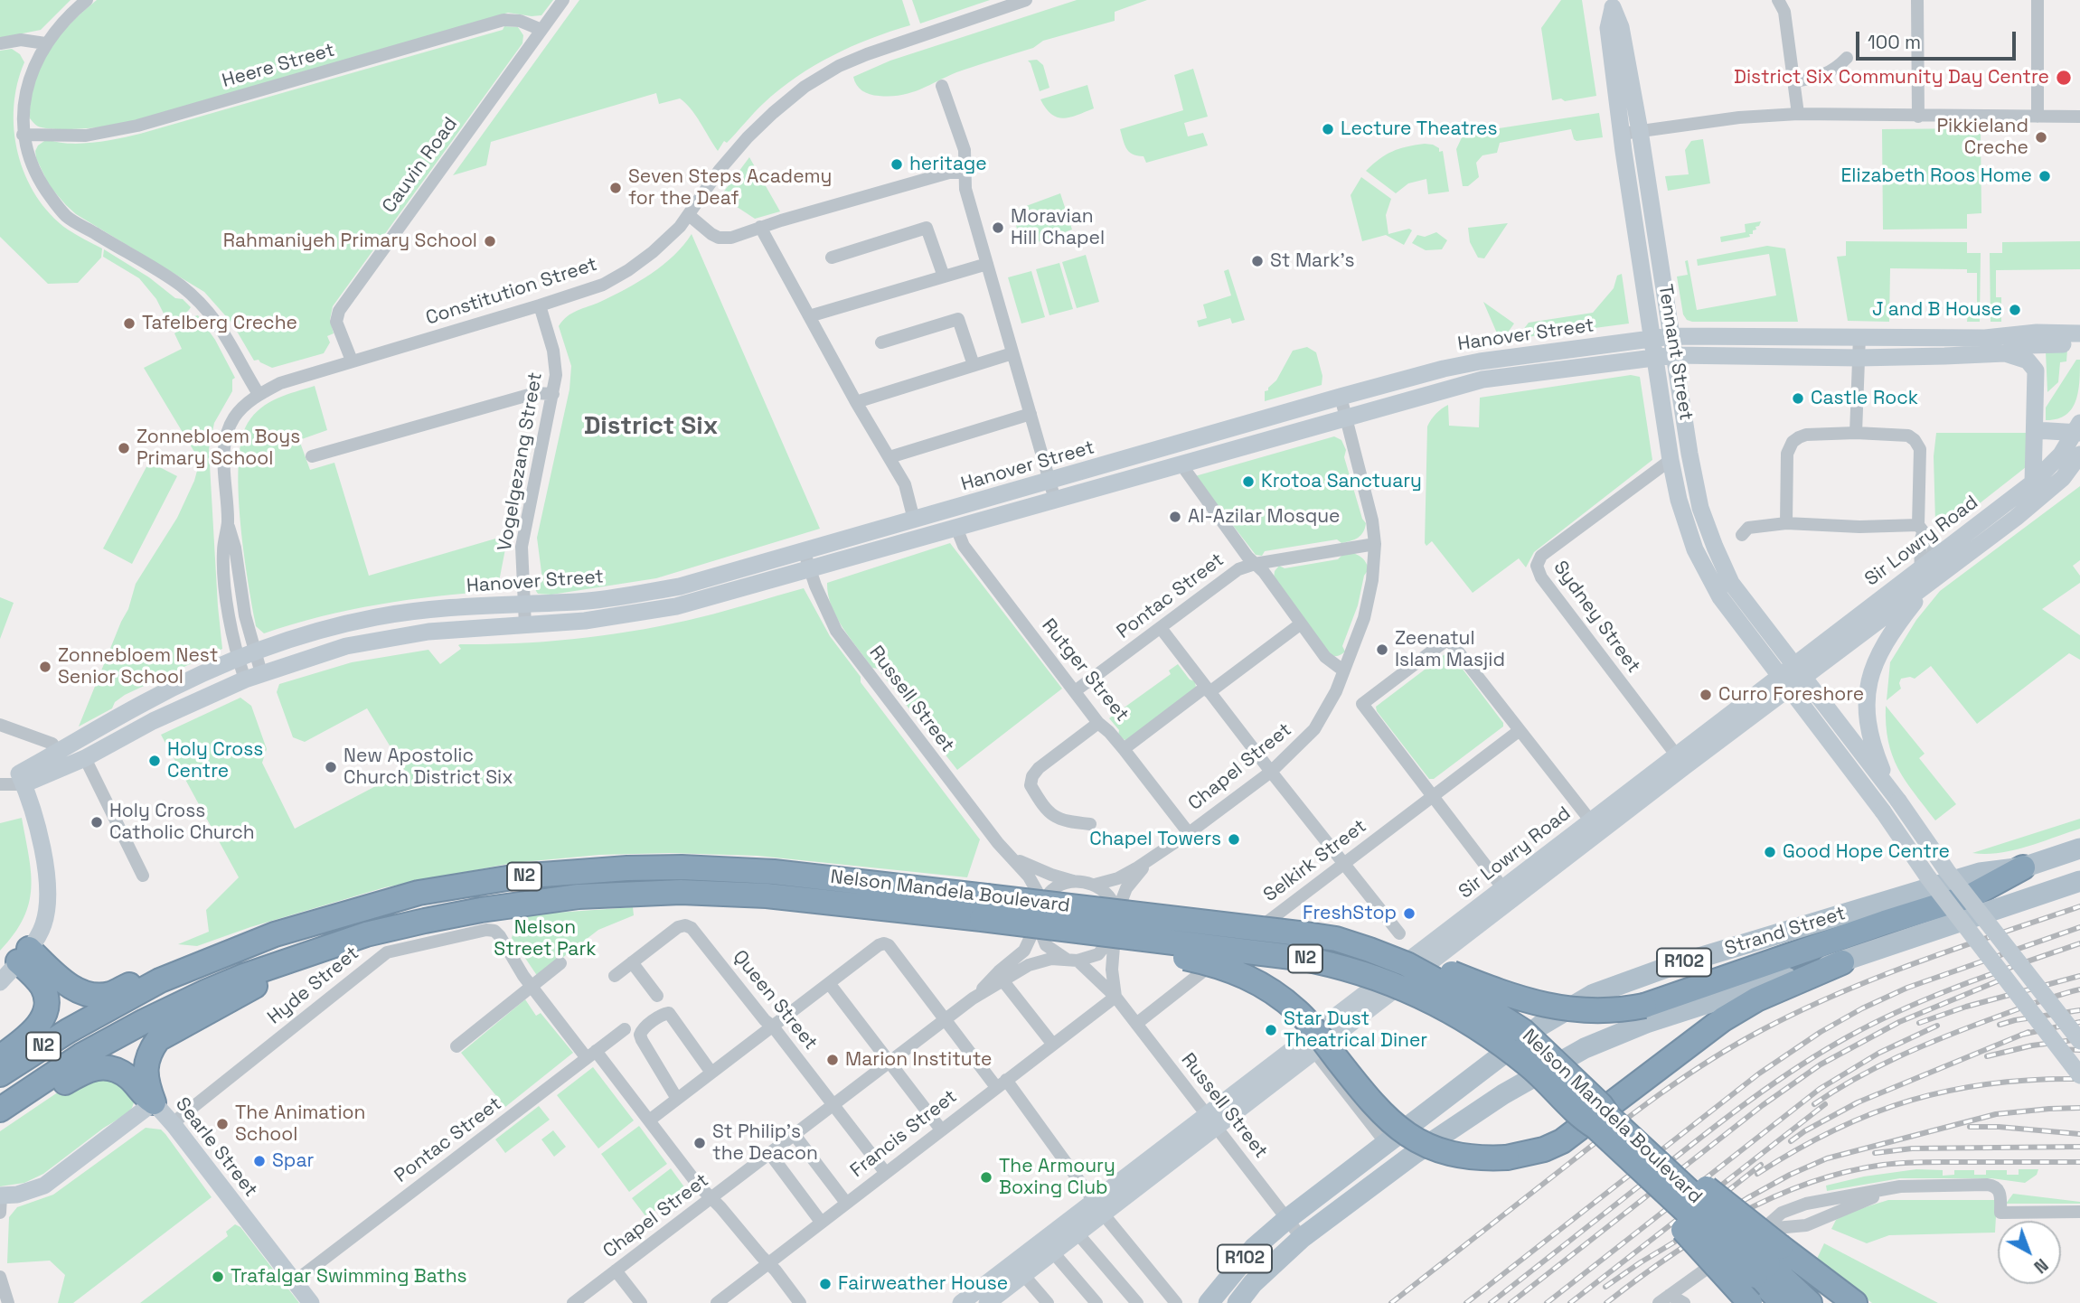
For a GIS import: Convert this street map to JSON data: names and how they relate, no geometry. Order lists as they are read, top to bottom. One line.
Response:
{"streets":{"highway":["N2","Nelson Mandela Boulevard"],"main road":["Strand Street","R102"],"street":["Heere Street","Cauvin Road","Constitution Street","Hanover Street","Tennant Street","Vogelgezang Street","Sir Lowry Road","Pontac Street","Sydney Street","Rutger Street","Russell Street","Chapel Street","Selkirk Street","Hyde Street","Queen Street","Francis Street","Searle Street"]},"crossings":[["Heere Street","Cauvin Road"],["Cauvin Road","Constitution Street"],["Constitution Street","Vogelgezang Street"],["Hanover Street","Tennant Street"],["Hanover Street","Vogelgezang Street"],["Hanover Street","Rutger Street"],["Hanover Street","Russell Street"],["Hanover Street","Chapel Street"],["Tennant Street","Sir Lowry Road"],["Tennant Street","Sydney Street"],["Sir Lowry Road","Sydney Street"],["Sir Lowry Road","Russell Street"],["Pontac Street","Rutger Street"],["Pontac Street","Chapel Street"],["Pontac Street","Searle Street"],["Rutger Street","Chapel Street"],["Russell Street","Chapel Street"],["Russell Street","Selkirk Street"],["Russell Street","R102"],["Russell Street","Francis Street"],["Chapel Street","Queen Street"],["Strand Street","R102"],["Hyde Street","Searle Street"],["Queen Street","Francis Street"]],"districts":["District Six"],"parks":["Nelson Street Park"],"places":["District Six Community Day Centre","Lecture Theatres","Pikkieland Creche","heritage","Elizabeth Roos Home","Seven Steps Academy for the Deaf","Moravian Hill Chapel","Rahmaniyeh Primary School","St Mark's","J and B House","Tafelberg Creche","Castle Rock","Zonnebloem Boys Primary School","Krotoa Sanctuary","Al-Azilar Mosque","Zeenatul Islam Masjid","Zonnebloem Nest Senior School","Curro Foreshore","Holy Cross Centre","New Apostolic Church District Six","Holy Cross Catholic Church","Chapel Towers","Good Hope Centre","FreshStop","Star Dust Theatrical Diner","Marion Institute","The Animation School","St Philip's the Deacon","Spar","The Armoury Boxing Club","Trafalgar Swimming Baths","Fairweather House"],"scale_bar":"100 m","north":"bottom right"}
